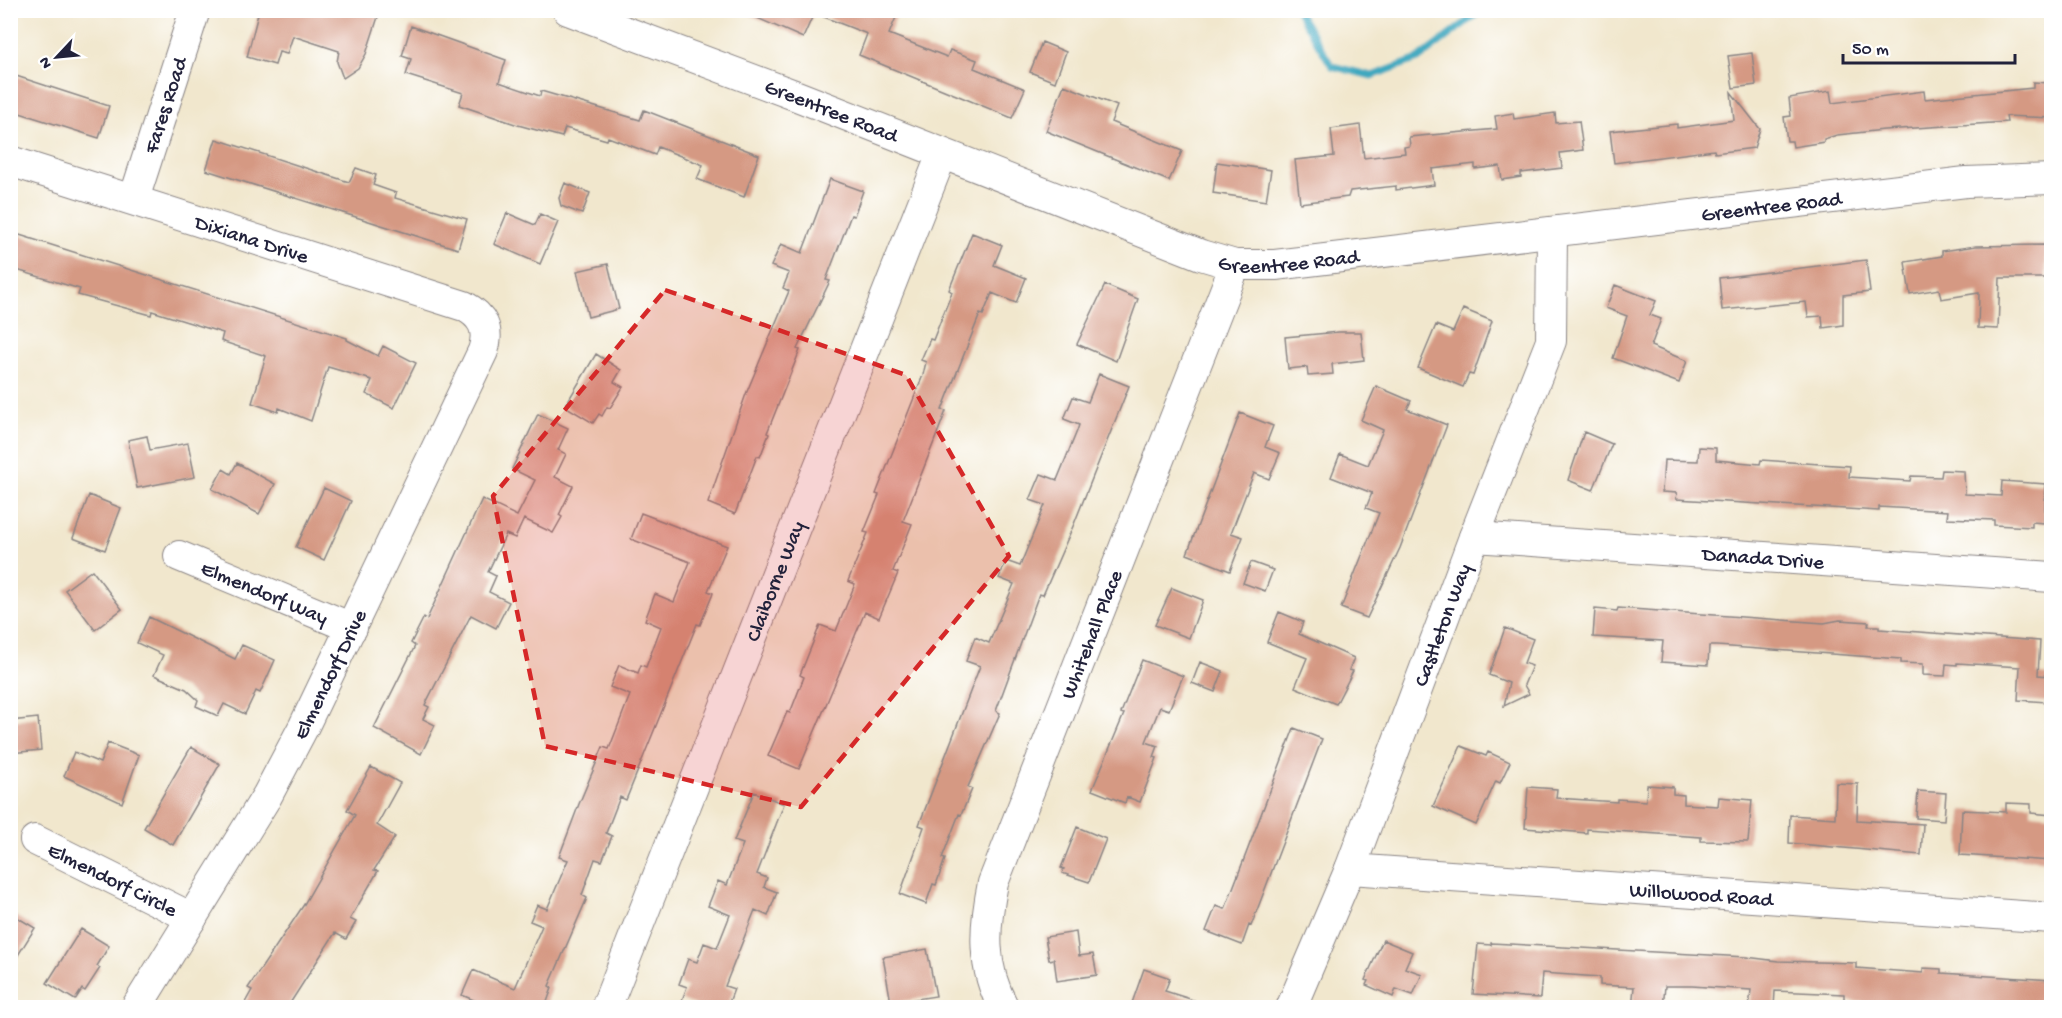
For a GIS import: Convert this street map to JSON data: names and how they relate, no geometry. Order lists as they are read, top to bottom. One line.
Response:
{"streets":{"street":["Fares Road","Greentree Road","Dixiana Drive","Danada Drive","Claiborne Way","Elmendorf Way","Castleton Way","Whitehall Place","Elmendorf Drive","Elmendorf Circle","Willowood Road"]},"crossings":[["Fares Road","Dixiana Drive"],["Greentree Road","Claiborne Way"],["Greentree Road","Castleton Way"],["Greentree Road","Whitehall Place"],["Dixiana Drive","Elmendorf Drive"],["Danada Drive","Castleton Way"],["Elmendorf Way","Elmendorf Drive"],["Castleton Way","Willowood Road"],["Elmendorf Drive","Elmendorf Circle"]],"scale_bar":"50 m","north":"bottom left"}
